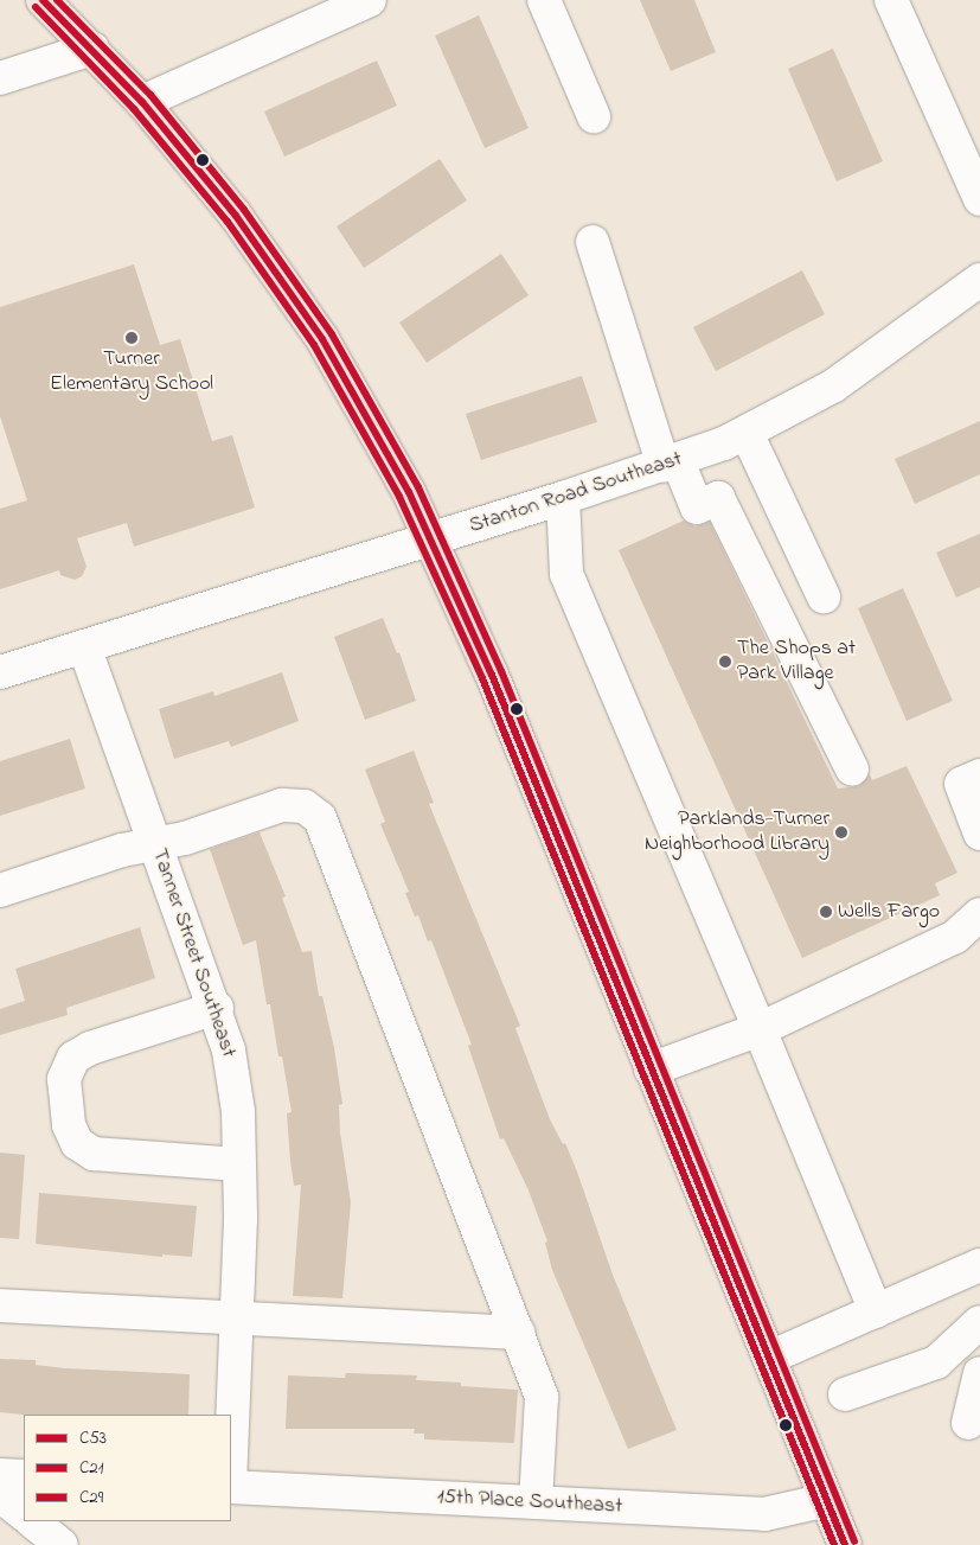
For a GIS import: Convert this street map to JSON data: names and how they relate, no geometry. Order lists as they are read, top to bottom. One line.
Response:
{"streets":{"street":["Stanton Road Southeast","Tanner Street Southeast","15th Place Southeast"]},"crossings":[["Stanton Road Southeast","Tanner Street Southeast"]],"places":["Turner Elementary School","The Shops at Park Village","Parklands-Turner Neighborhood Library","Wells Fargo"],"lines":["transit line C53","transit line C29","transit line C21"],"legend":["C53","C21","C29"]}
